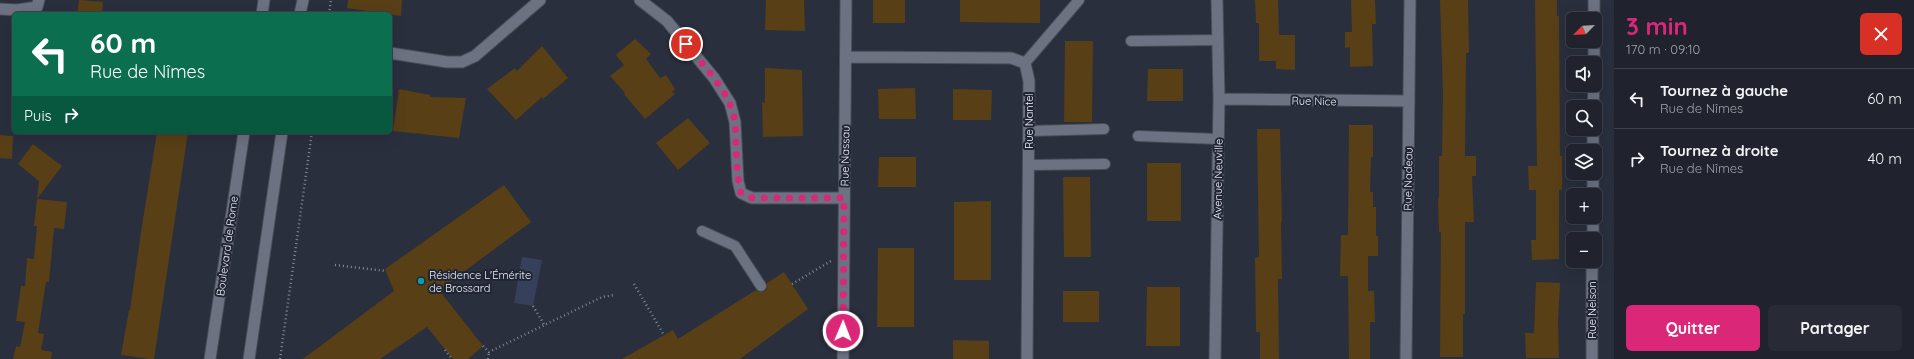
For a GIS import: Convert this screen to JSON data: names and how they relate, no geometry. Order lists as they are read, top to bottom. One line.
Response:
{"streets":{"street":["Rue Nice","Rue Nantel","Rue Nassau","Avenue Neuville","Rue Nadeau","Boulevard de Rome","Rue Nelson"]},"crossings":[["Rue Nice","Avenue Neuville"],["Rue Nice","Rue Nadeau"]],"places":["Résidence L'Émérite de Brossard"],"north":"bottom left","page":{"heading":["3 min","170 m · 09:10"],"map_buttons":["+","−"],"turn":["60 m","Rue de Nîmes"],"list":[{"name":"Tournez à gauche","note":"Rue de Nîmes","value":"60 m"},{"name":"Tournez à droite","note":"Rue de Nîmes","value":"40 m"}],"then":"Puis","buttons":["Quitter","Partager"]}}
